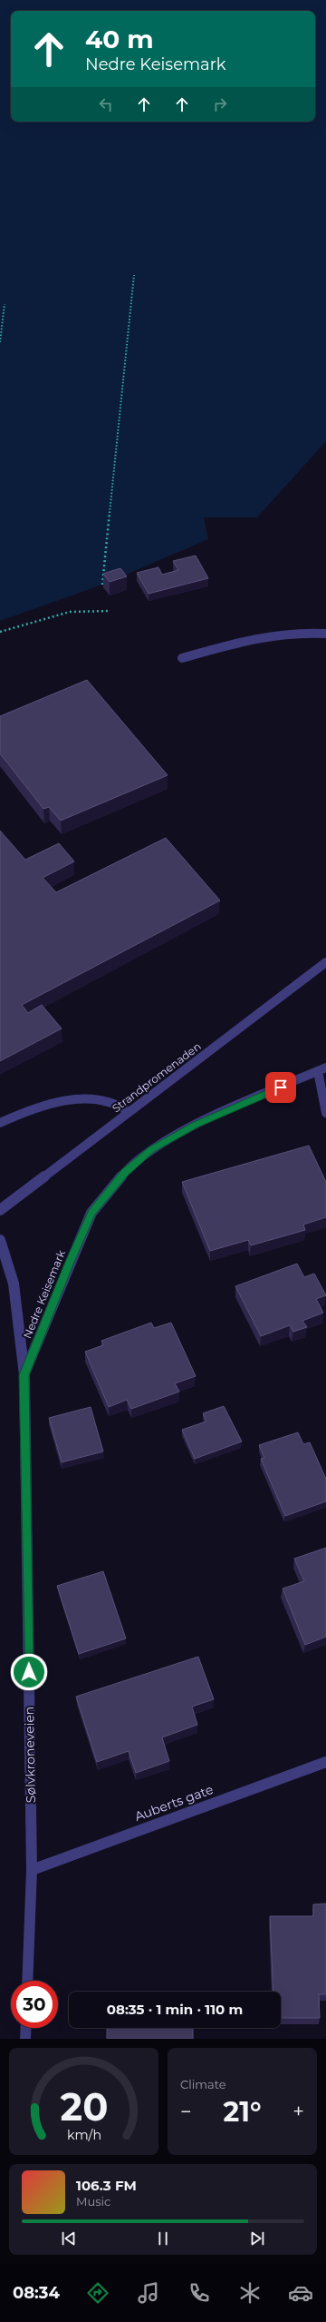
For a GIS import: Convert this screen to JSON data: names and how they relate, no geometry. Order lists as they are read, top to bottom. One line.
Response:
{"streets":{"street":["Strandpromenaden","Nedre Keisemark","Sølvkroneveien","Auberts gate"]},"crossings":[["Nedre Keisemark","Sølvkroneveien"],["Sølvkroneveien","Auberts gate"]],"page":{"turn":["40 m","Nedre Keisemark"],"limit":"30","trip":"08:35 · 1 min · 110 m","tile":"Climate","heat":["−","21°","+"],"song":["106.3 FM","Music"],"tabs":"08:34","gauge":["20","km/h"]}}
